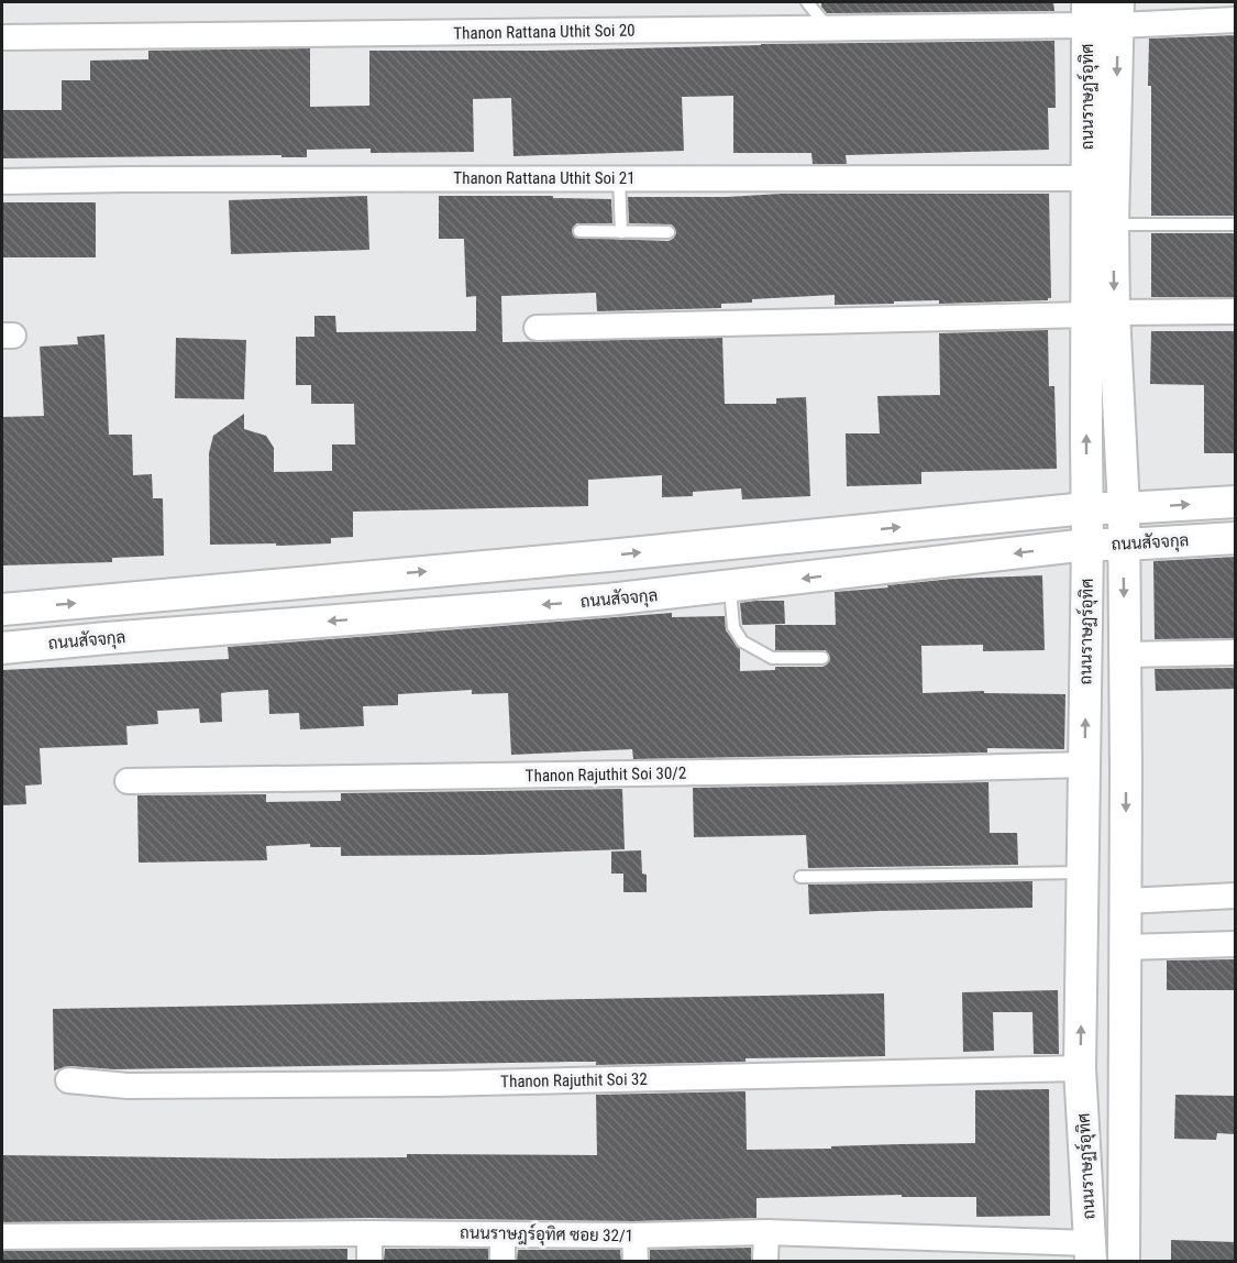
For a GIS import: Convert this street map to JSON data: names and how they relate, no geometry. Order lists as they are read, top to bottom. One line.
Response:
{"streets":{"street":["Thanon Rattana Uthit Soi 20","ถนนราษฏร์อุทิศ","Thanon Rattana Uthit Soi 21","ถนนสัจจกุล","Thanon Rajuthit Soi 30/2","Thanon Rajuthit Soi 32","ถนนราษฎร์อุทิศ ซอย 32/1"]},"crossings":[["Thanon Rattana Uthit Soi 20","ถนนราษฏร์อุทิศ"],["ถนนราษฏร์อุทิศ","Thanon Rattana Uthit Soi 21"],["ถนนราษฏร์อุทิศ","ถนนสัจจกุล"],["ถนนราษฏร์อุทิศ","Thanon Rajuthit Soi 30/2"],["ถนนราษฏร์อุทิศ","Thanon Rajuthit Soi 32"],["ถนนราษฏร์อุทิศ","ถนนราษฎร์อุทิศ ซอย 32/1"]]}
